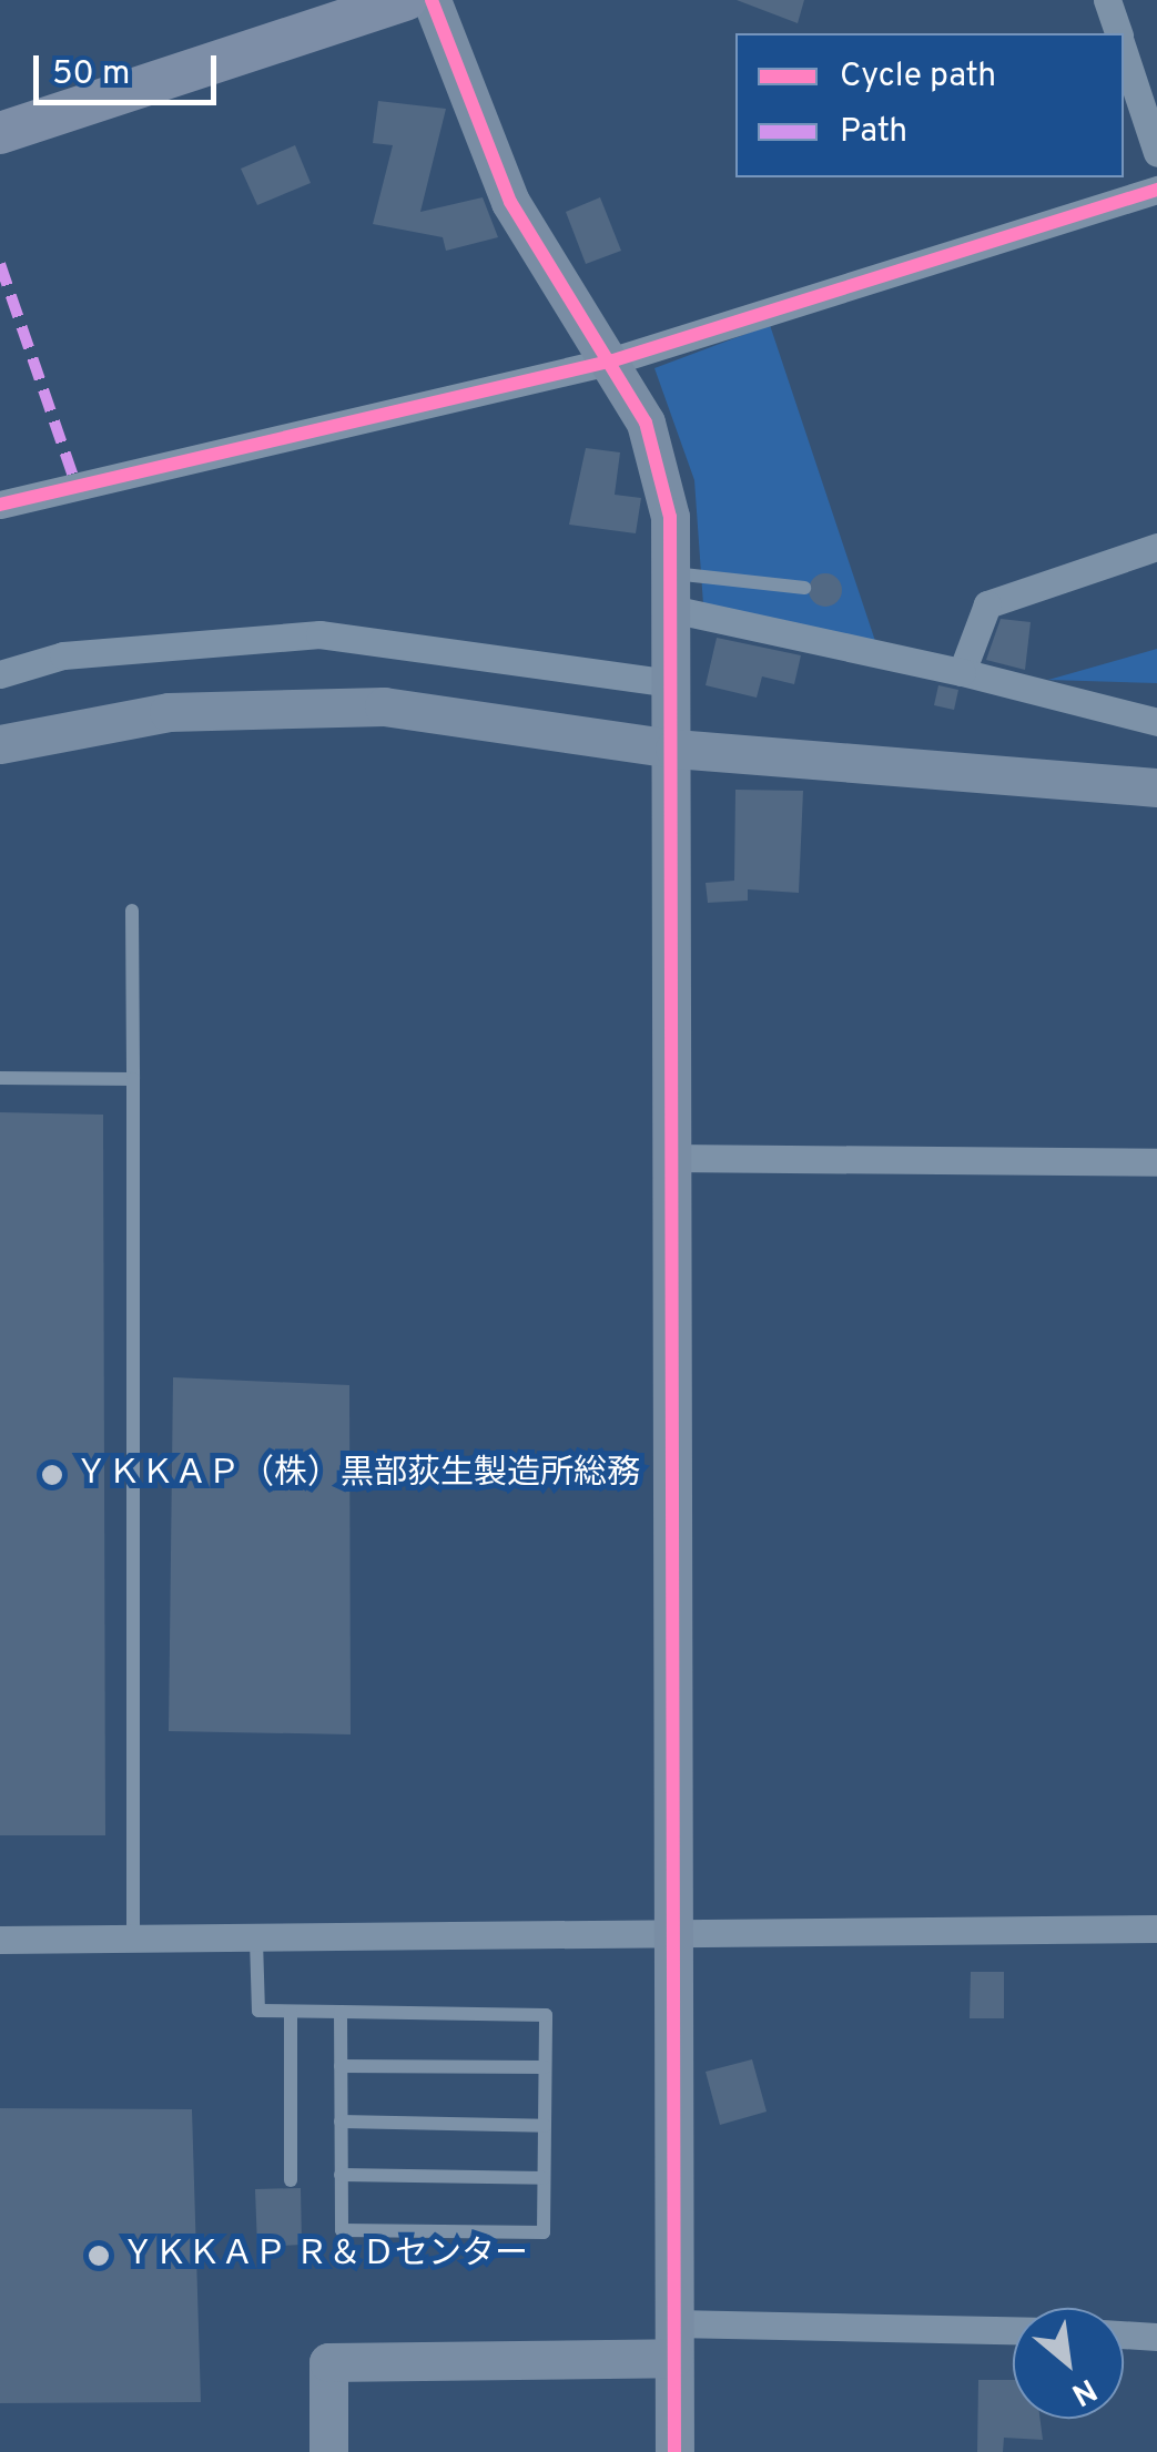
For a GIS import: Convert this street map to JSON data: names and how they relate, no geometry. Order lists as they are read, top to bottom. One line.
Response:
{"places":["ＹＫＫＡＰ（株）黒部荻生製造所総務","ＹＫＫＡＰ Ｒ＆Ｄセンター"],"legend":["Cycle path","Path"],"scale_bar":"50 m","north":"bottom right"}
